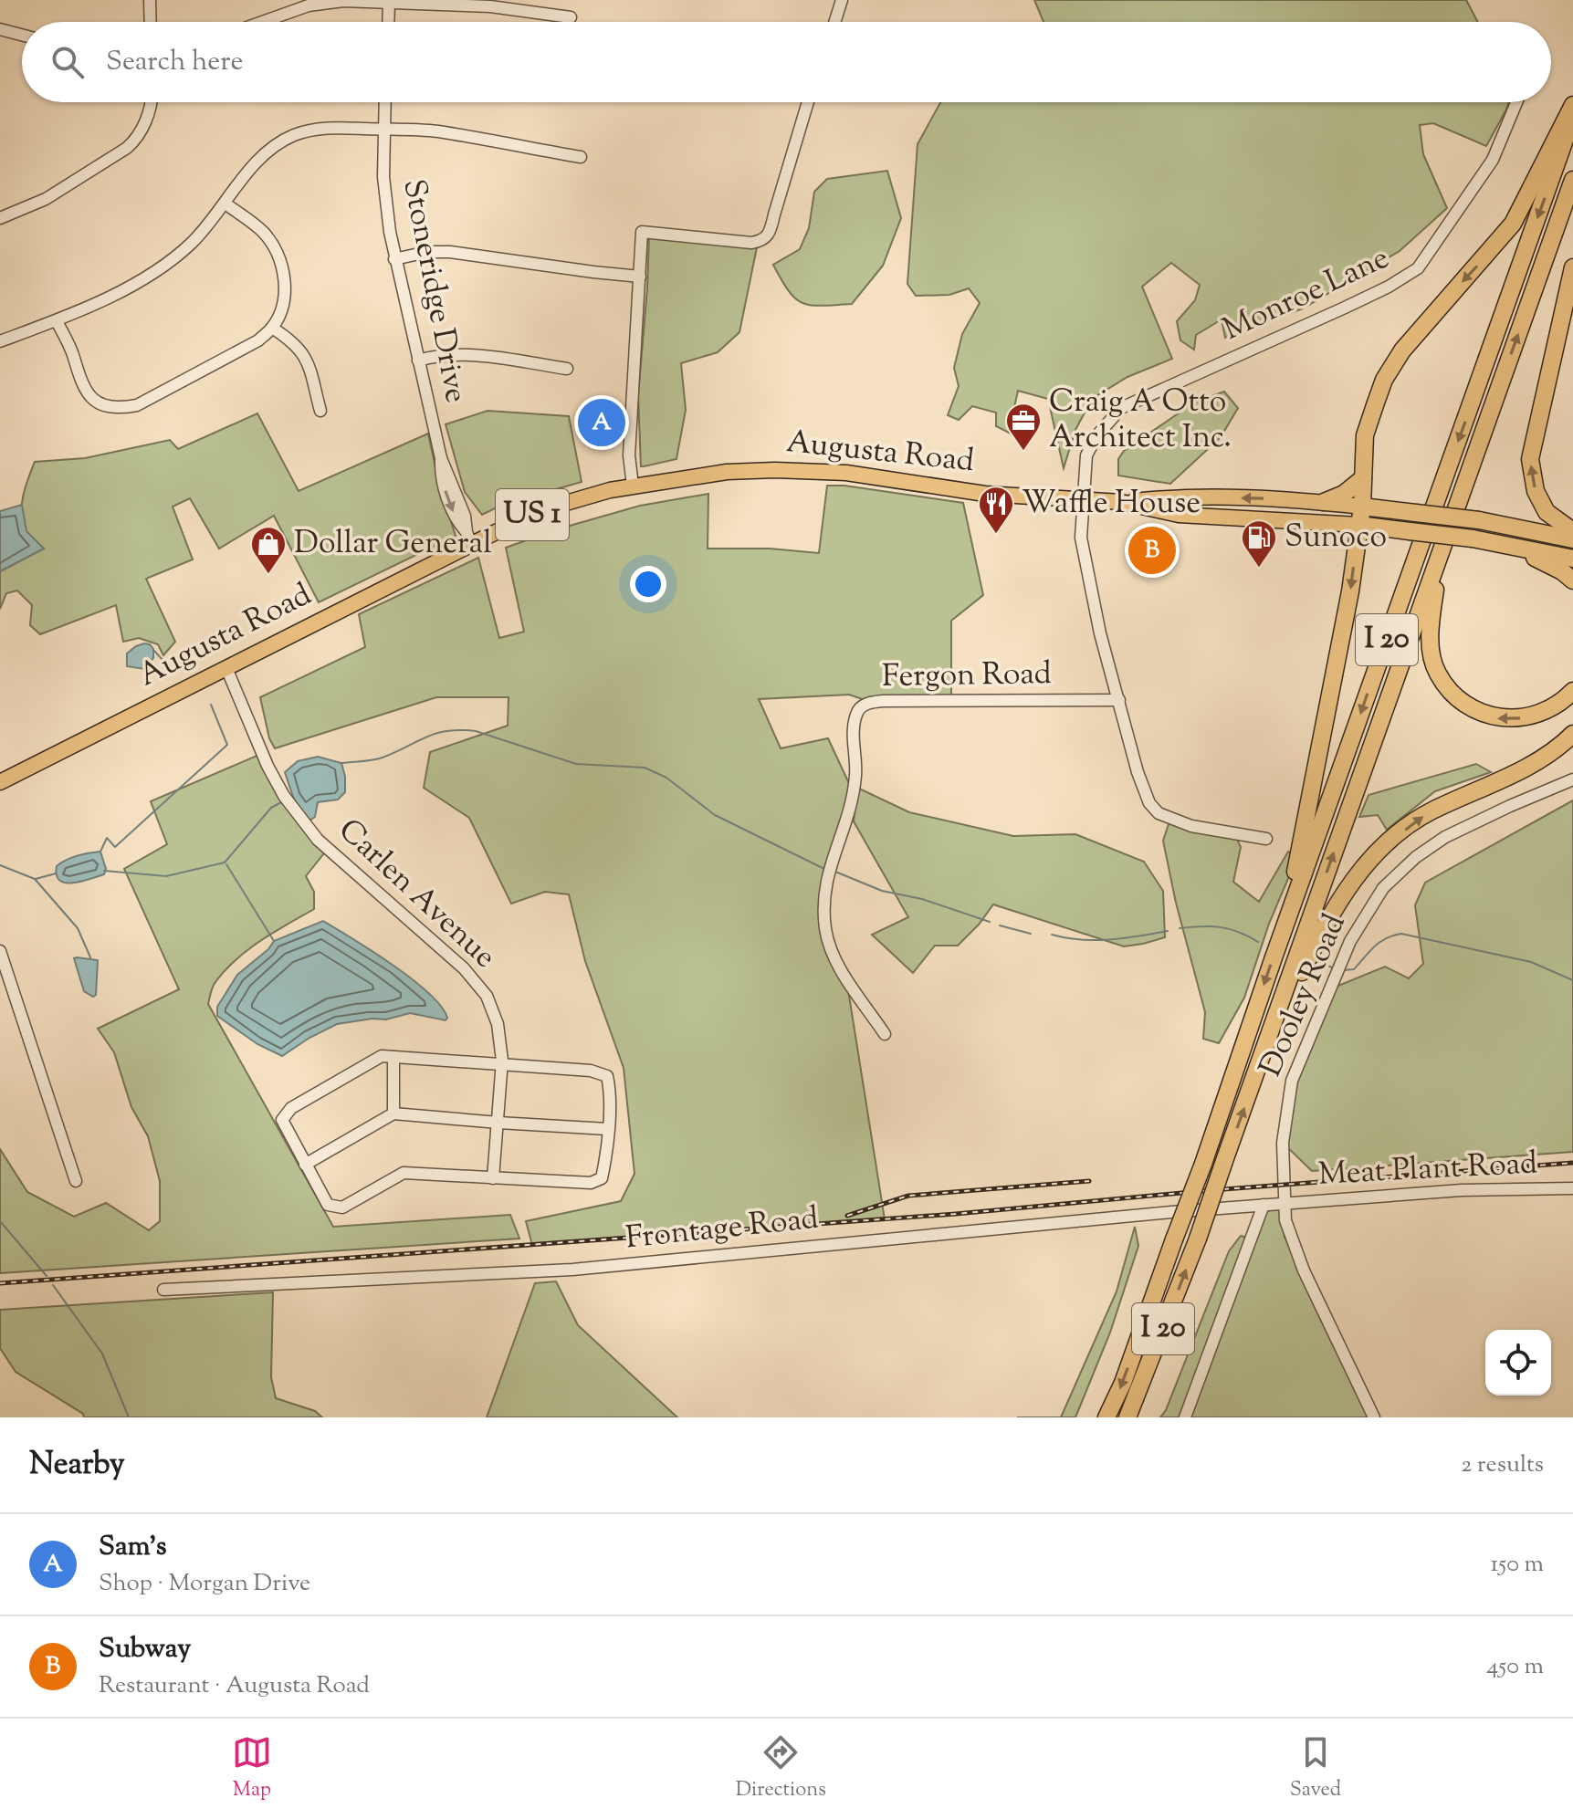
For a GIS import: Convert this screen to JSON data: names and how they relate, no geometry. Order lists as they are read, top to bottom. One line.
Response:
{"streets":{"highway":["Augusta Road","US 1","I 20"],"street":["Stoneridge Drive","Monroe Lane","Fergon Road","Carlen Avenue","Dooley Road","Meat Plant Road","Frontage Road"]},"crossings":[["Stoneridge Drive","Augusta Road"],["Monroe Lane","Augusta Road"],["Monroe Lane","Fergon Road"],["Augusta Road","Carlen Avenue"],["Dooley Road","Meat Plant Road"],["Dooley Road","Frontage Road"],["Meat Plant Road","Frontage Road"]],"places":{"office":["Craig A Otto Architect Inc."],"restaurant":["Waffle House"],"fuel station":["Sunoco"],"shop":["Dollar General"]},"page":{"search":"Search here","pins":["A","B"],"heading":["Nearby","2 results"],"list":[{"mark":"A","name":"Sam's","note":"Shop · Morgan Drive","value":"150 m"},{"mark":"B","name":"Subway","note":"Restaurant · Augusta Road","value":"450 m"}],"nav":["Map","Directions","Saved"]}}
